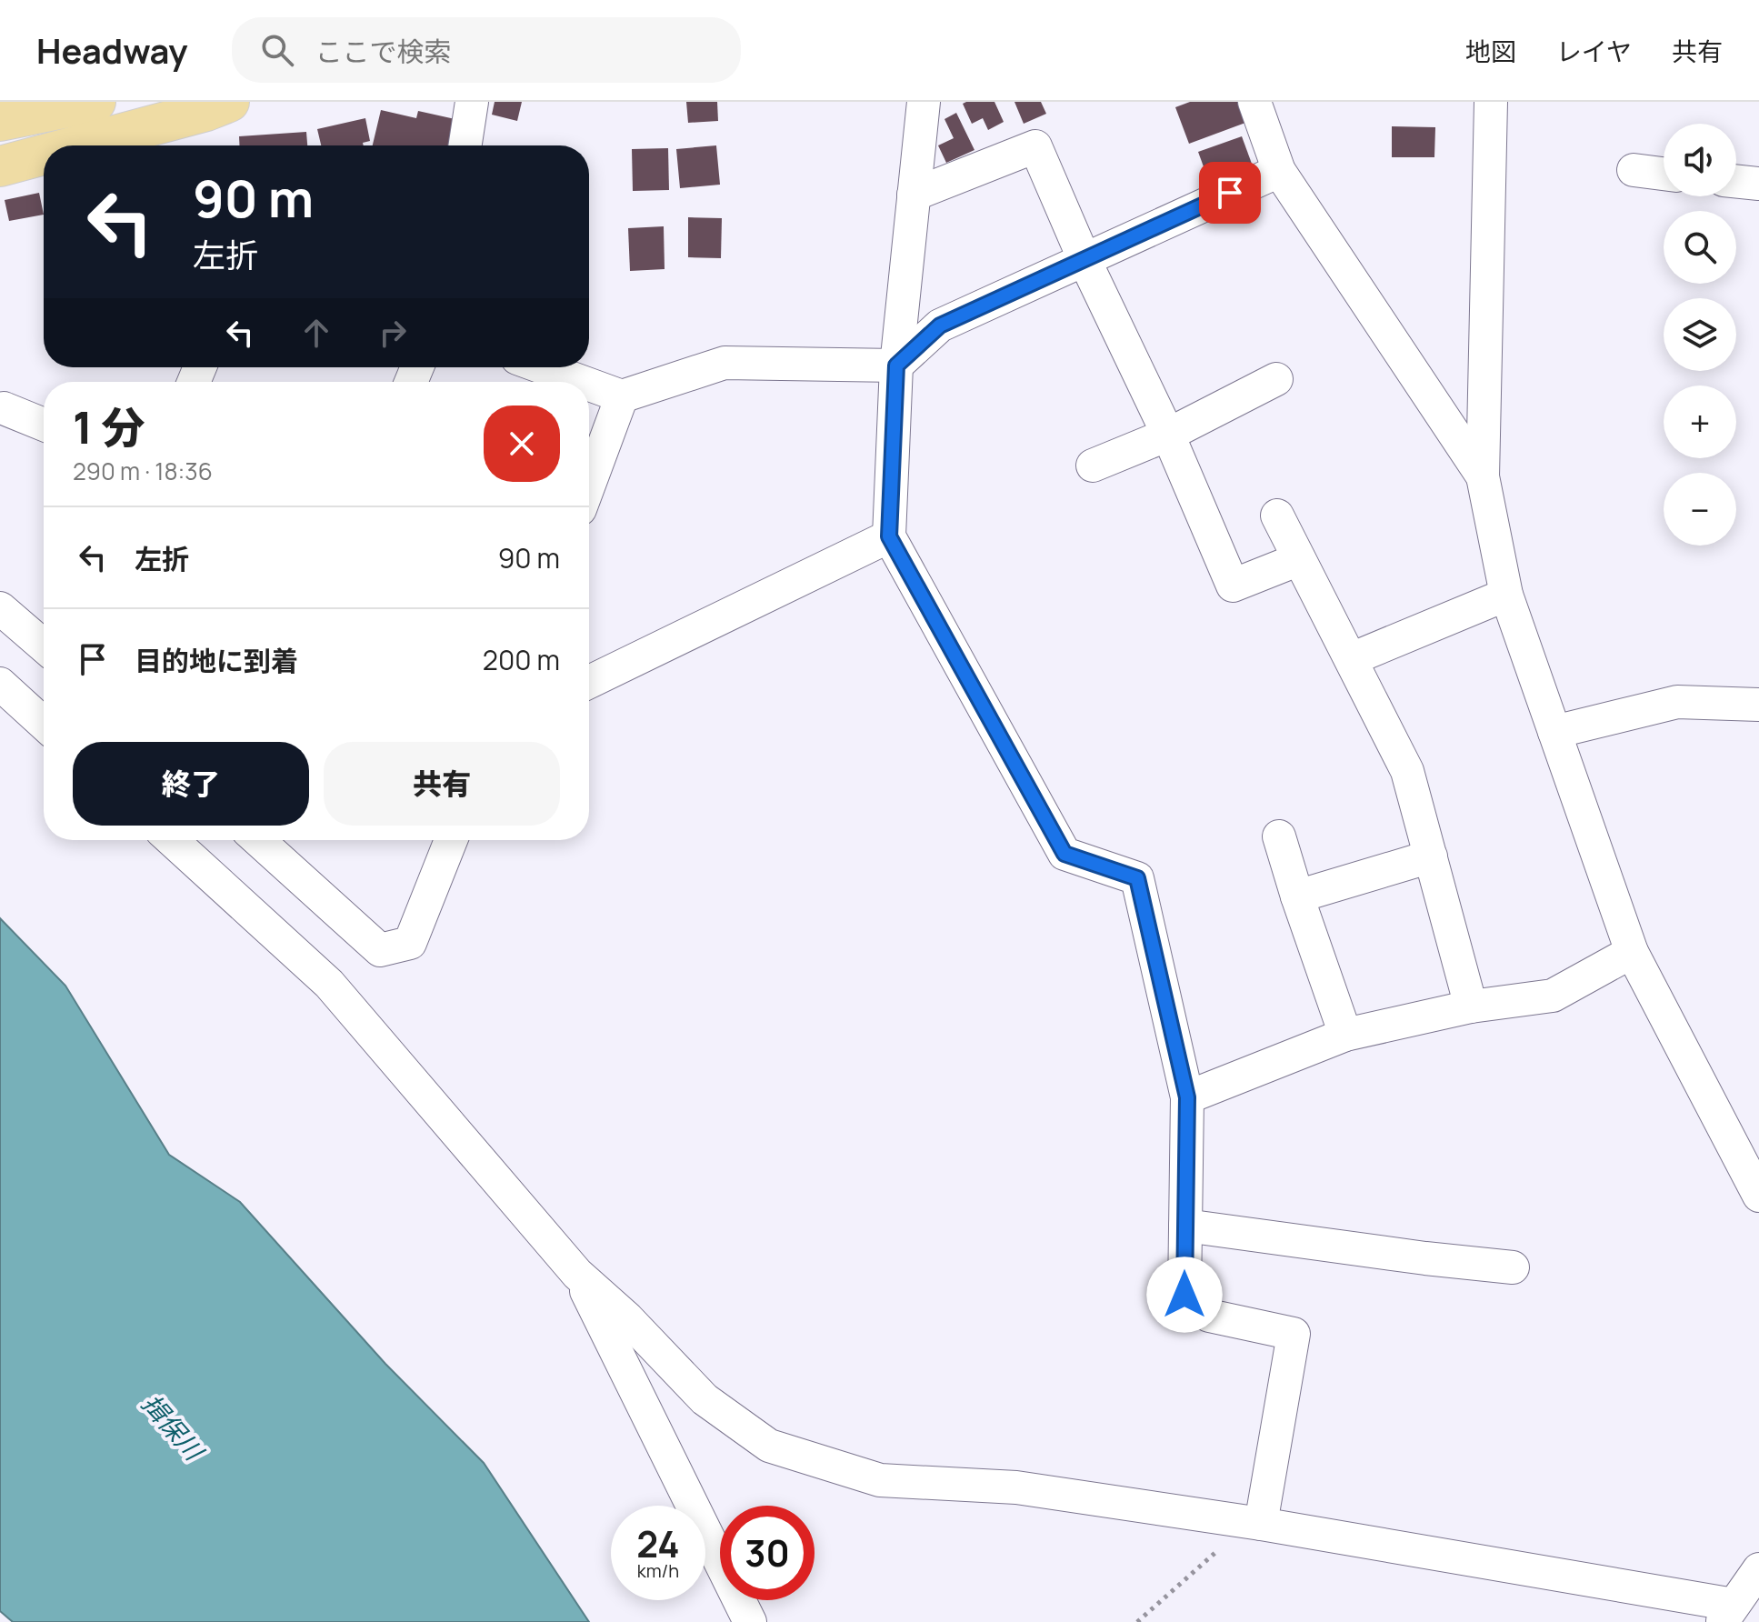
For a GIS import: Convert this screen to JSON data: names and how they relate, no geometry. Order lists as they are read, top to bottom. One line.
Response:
{"water":["揖保川"],"page":{"header":"Headway","search":"ここで検索","nav":["地図","レイヤ","共有"],"map_buttons":["+","−"],"turn":["90 m","左折"],"heading":["1 分","290 m · 18:36"],"list":[{"name":"左折","value":"90 m"},{"name":"目的地に到着","value":"200 m"}],"buttons":["終了","共有"],"speed":"24 km/h","limit":"30"}}
